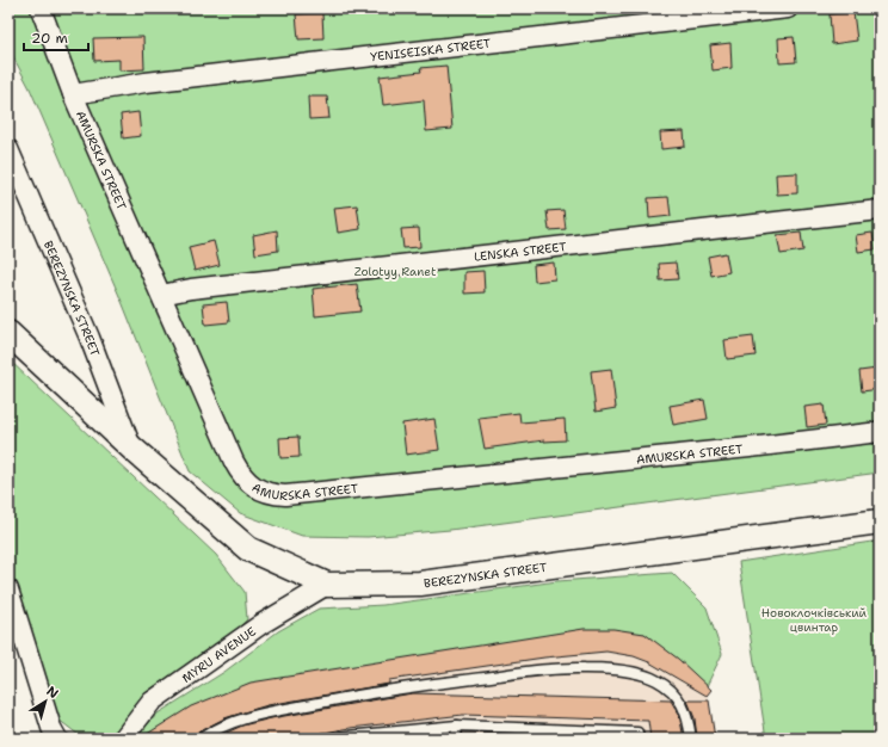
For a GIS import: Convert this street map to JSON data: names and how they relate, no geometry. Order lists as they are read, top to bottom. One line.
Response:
{"streets":{"street":["YENISEISKA STREET","AMURSKA STREET","LENSKA STREET","BEREZYNSKA STREET","MYRU AVENUE"]},"crossings":[["YENISEISKA STREET","AMURSKA STREET"],["AMURSKA STREET","LENSKA STREET"],["BEREZYNSKA STREET","MYRU AVENUE"]],"parks":["Zolotyy Ranet","Новоклочківський цвинтар"],"scale_bar":"20 m","north":"top right"}
